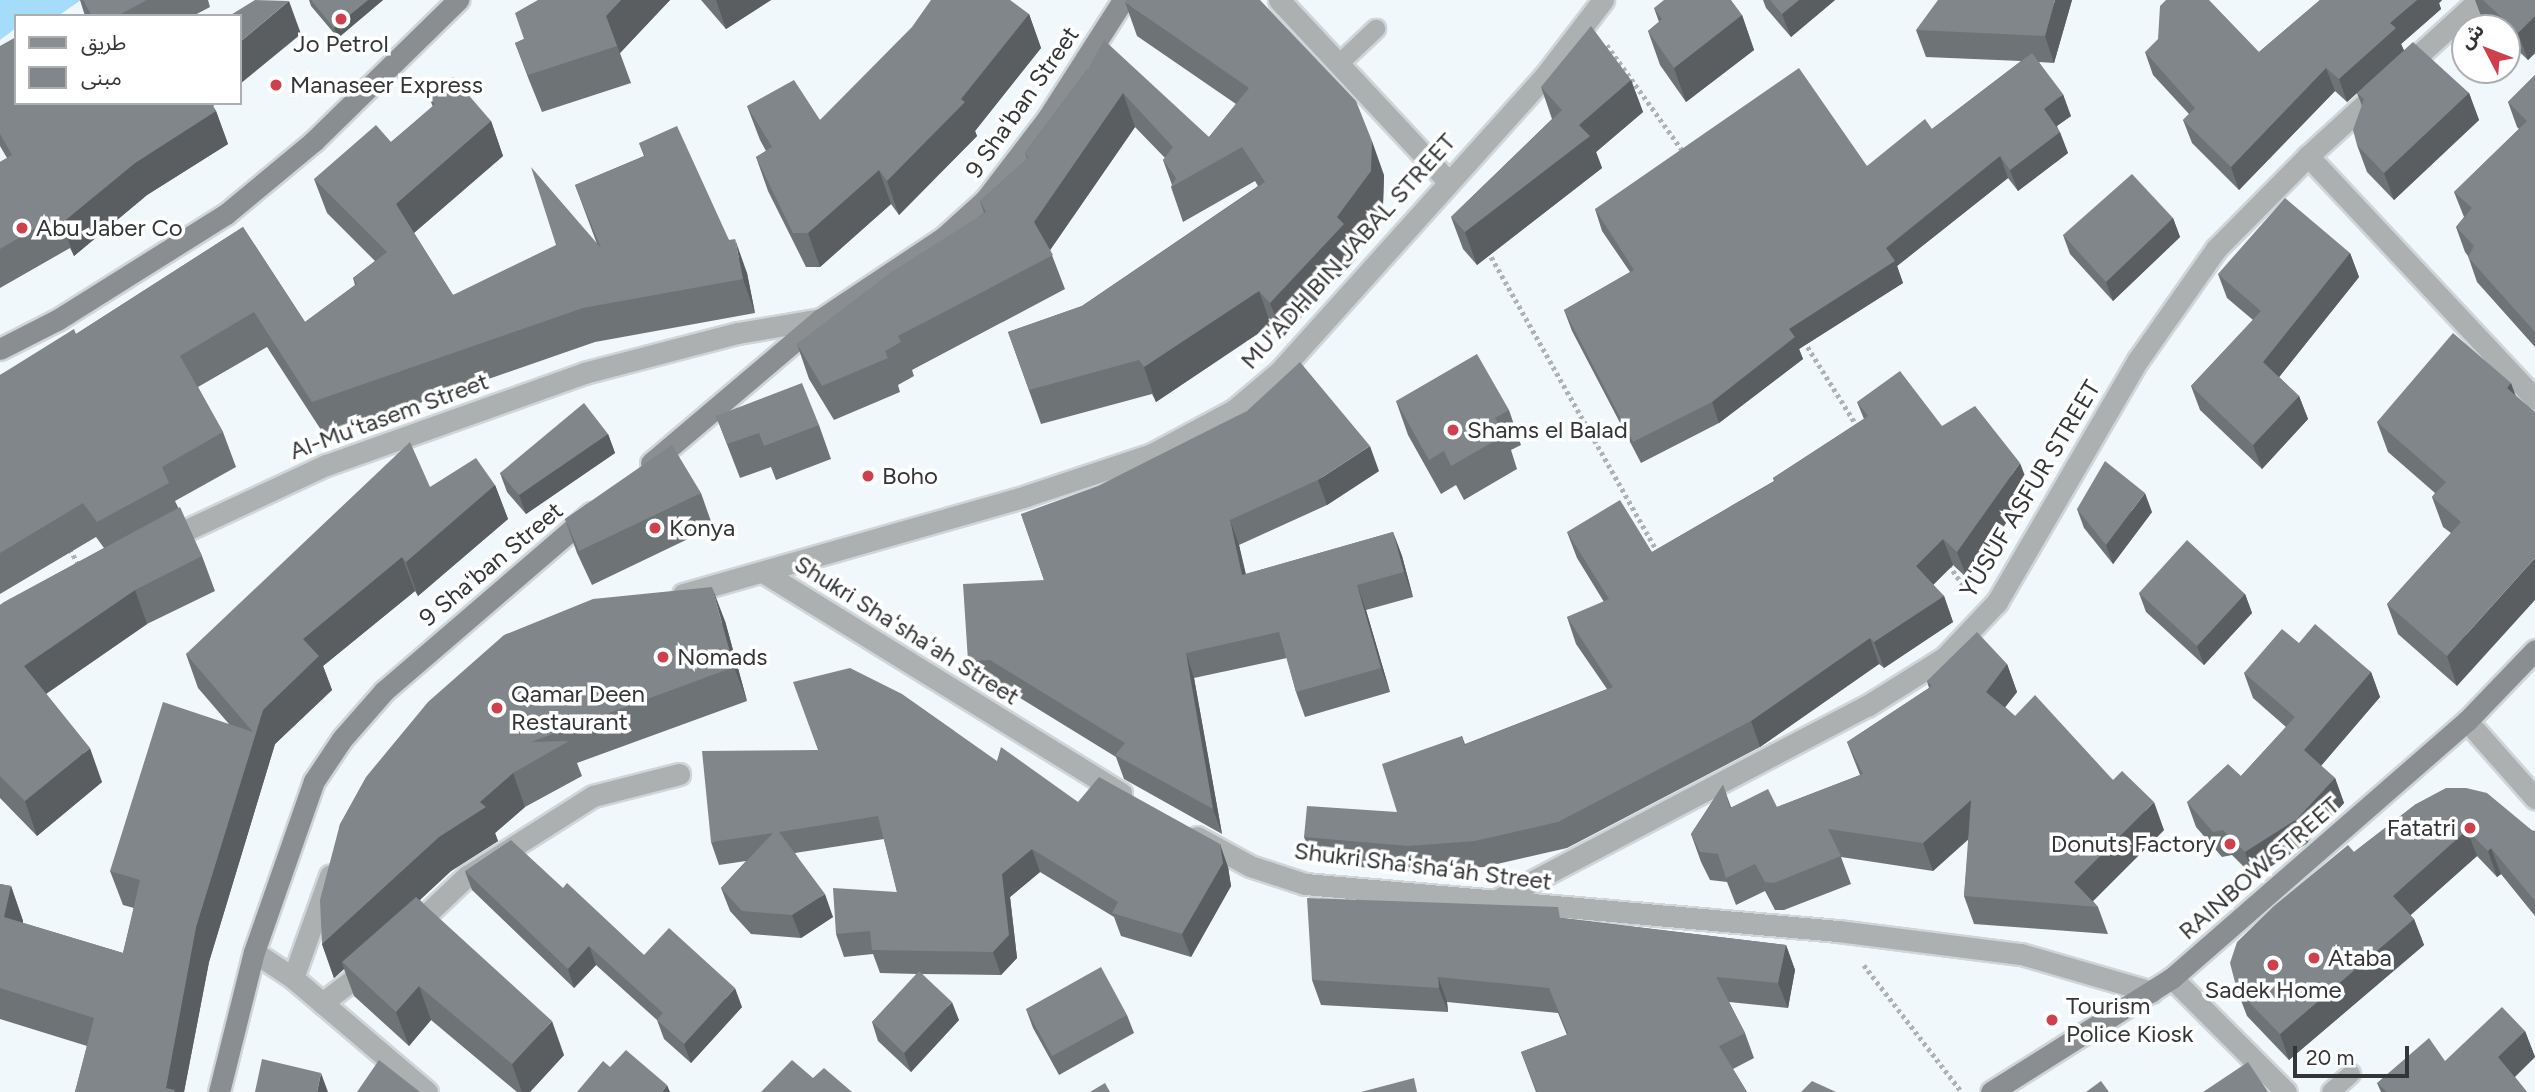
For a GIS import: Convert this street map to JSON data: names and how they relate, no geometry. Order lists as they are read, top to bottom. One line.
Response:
{"streets":{"street":["9 Shaʻban Street","MU'ADH BIN JABAL STREET","Al-Muʻtasem Street","YUSUF ASFUR STREET","Shukri Shaʻshaʻah Street","RAINBOW STREET"]},"crossings":[["9 Shaʻban Street","Al-Muʻtasem Street"],["MU'ADH BIN JABAL STREET","Shukri Shaʻshaʻah Street"],["YUSUF ASFUR STREET","Shukri Shaʻshaʻah Street"],["Shukri Shaʻshaʻah Street","RAINBOW STREET"]],"places":["Jo Petrol","Manaseer Express","Abu Jaber Co","Shams el Balad","Boho","Konya","Nomads","Qamar Deen Restaurant","Fatatri","Donuts Factory","Ataba","Sadek Home","Tourism Police Kiosk"],"legend":["طريق","مبنى"],"scale_bar":"20 m","north":"top left"}
